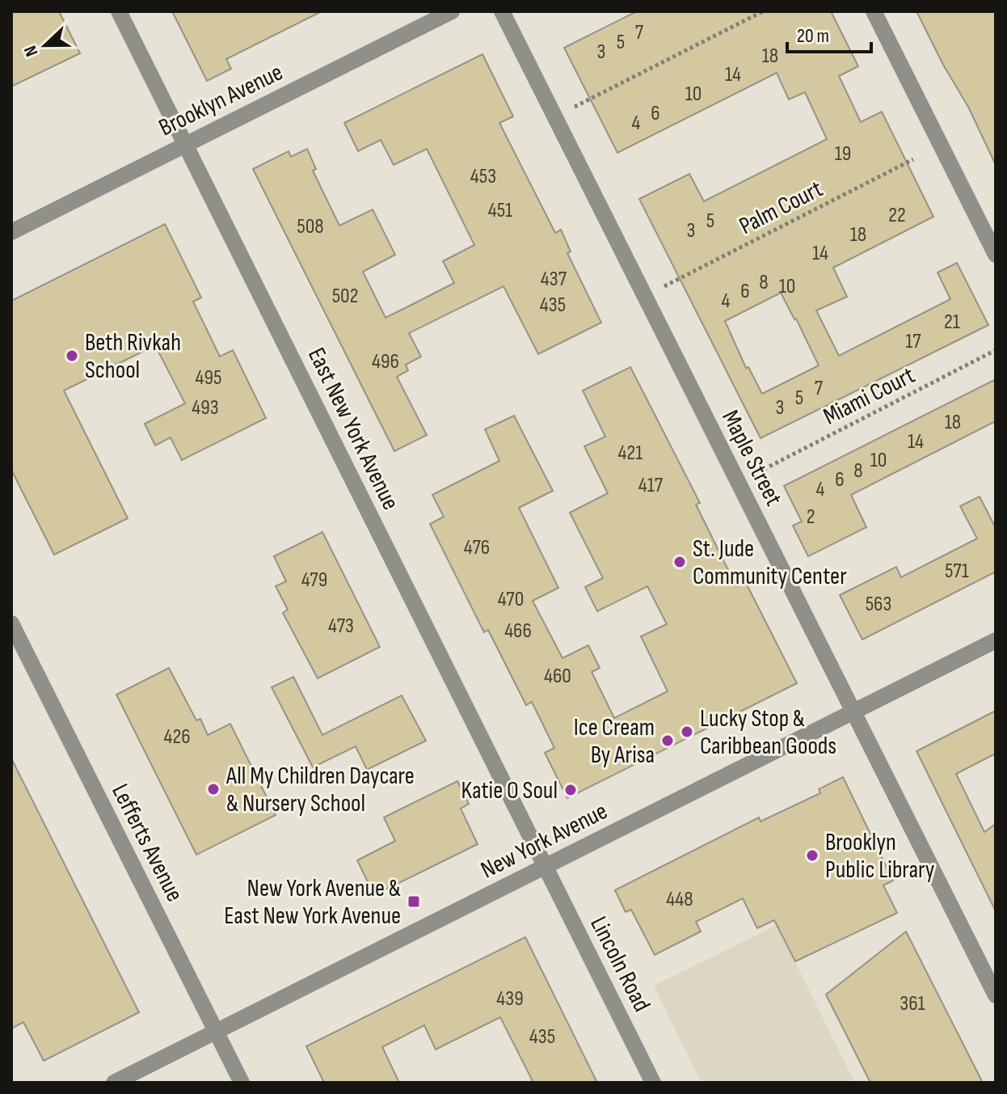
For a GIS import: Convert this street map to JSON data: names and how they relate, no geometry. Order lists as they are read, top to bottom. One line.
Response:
{"streets":{"street":["Brooklyn Avenue","East New York Avenue","Maple Street","New York Avenue","Lefferts Avenue","Lincoln Road"],"path":["Palm Court","Miami Court"]},"crossings":[["Brooklyn Avenue","East New York Avenue"],["East New York Avenue","New York Avenue"],["East New York Avenue","Lincoln Road"],["Maple Street","New York Avenue"],["New York Avenue","Lefferts Avenue"],["New York Avenue","Lincoln Road"]],"places":{"other":["Beth Rivkah School","St. Jude Community Center","Lucky Stop & Caribbean Goods","Ice Cream By Arisa","All My Children Daycare & Nursery School","Katie O Soul","Brooklyn Public Library"],"transit":["New York Avenue & East New York Avenue"]},"house_numbers":["7","5","3","18","14","10","6","4","19","453","451","22","5","508","3","18","14","437","8","10","6","502","4","435","21","17","496","495","7","5","493","3","18","14","421","10","8","6","417","4","2","476","571","479","470","563","473","466","460","426","448","439","361","435"],"scale_bar":"20 m","north":"left"}
